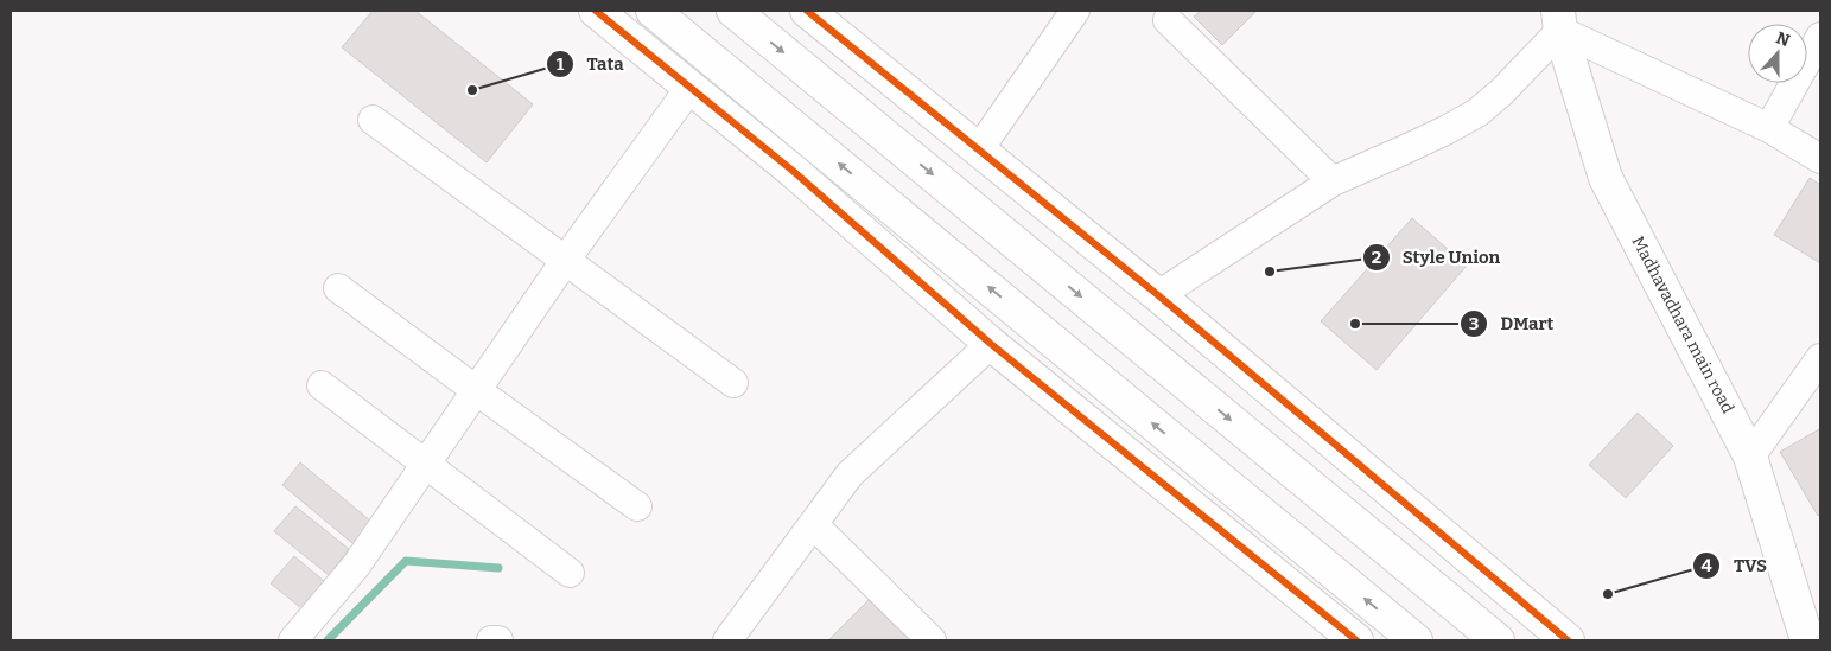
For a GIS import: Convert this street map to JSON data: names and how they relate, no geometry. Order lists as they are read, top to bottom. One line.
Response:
{"streets":{"main road":["Madhavadhara main road"]},"places":["Tata","Style Union","DMart","TVS"],"north":"top"}
